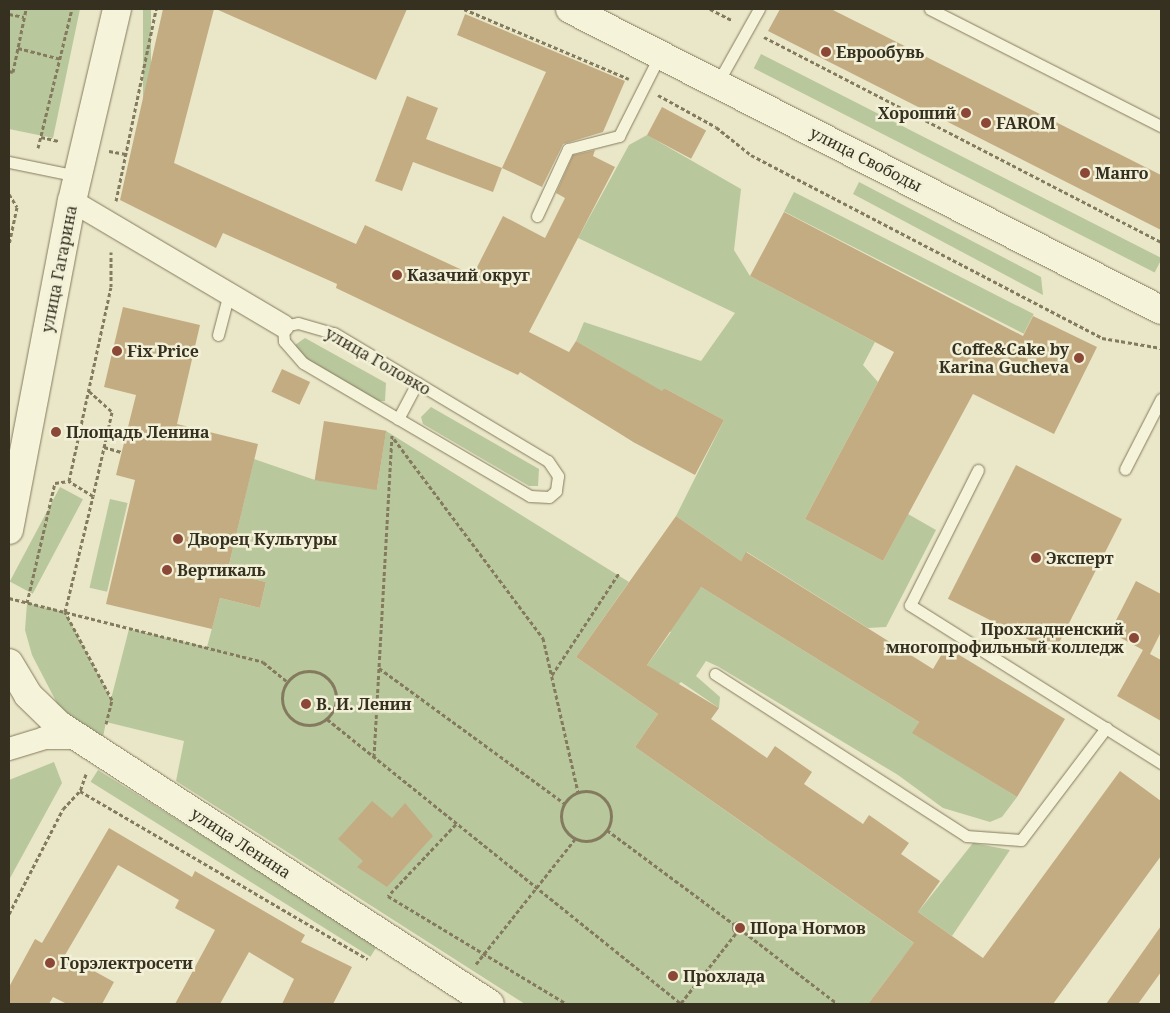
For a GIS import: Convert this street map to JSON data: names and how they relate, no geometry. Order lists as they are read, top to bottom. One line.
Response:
{"streets":{"street":["улица Свободы","улица Гагарина","улица Ленина"],"lane":["улица Головко"]},"places":["Еврообувь","Хороший","FAROM","Манго","Казачий округ","Fix Price","Coffe&Cake by Karina Gucheva","Площадь Ленина","Дворец Культуры","Эксперт","Вертикаль","Прохладненский многопрофильный колледж","В. И. Ленин","Шора Ногмов","Горэлектросети","Прохлада"]}
